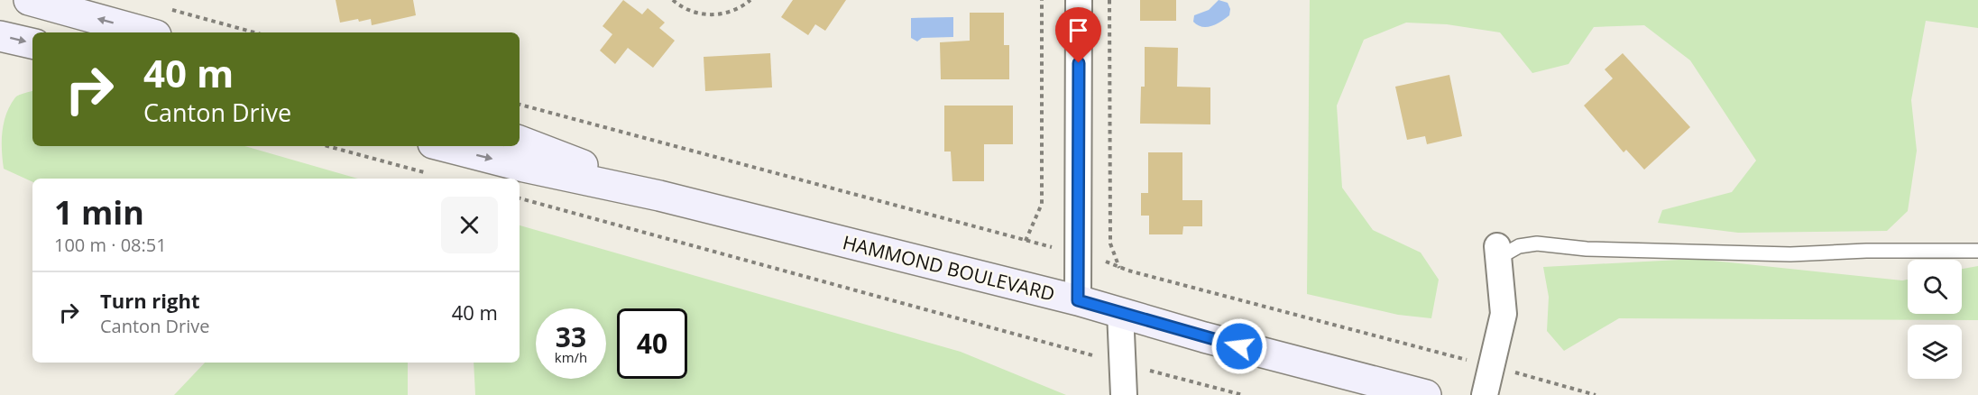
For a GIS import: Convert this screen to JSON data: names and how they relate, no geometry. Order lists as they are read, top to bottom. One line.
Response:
{"streets":{"street":["HAMMOND BOULEVARD"]},"page":{"turn":["40 m","Canton Drive"],"heading":["1 min","100 m · 08:51"],"list":[{"name":"Turn right","note":"Canton Drive","value":"40 m"}],"speed":"33 km/h","limit":"40"}}
